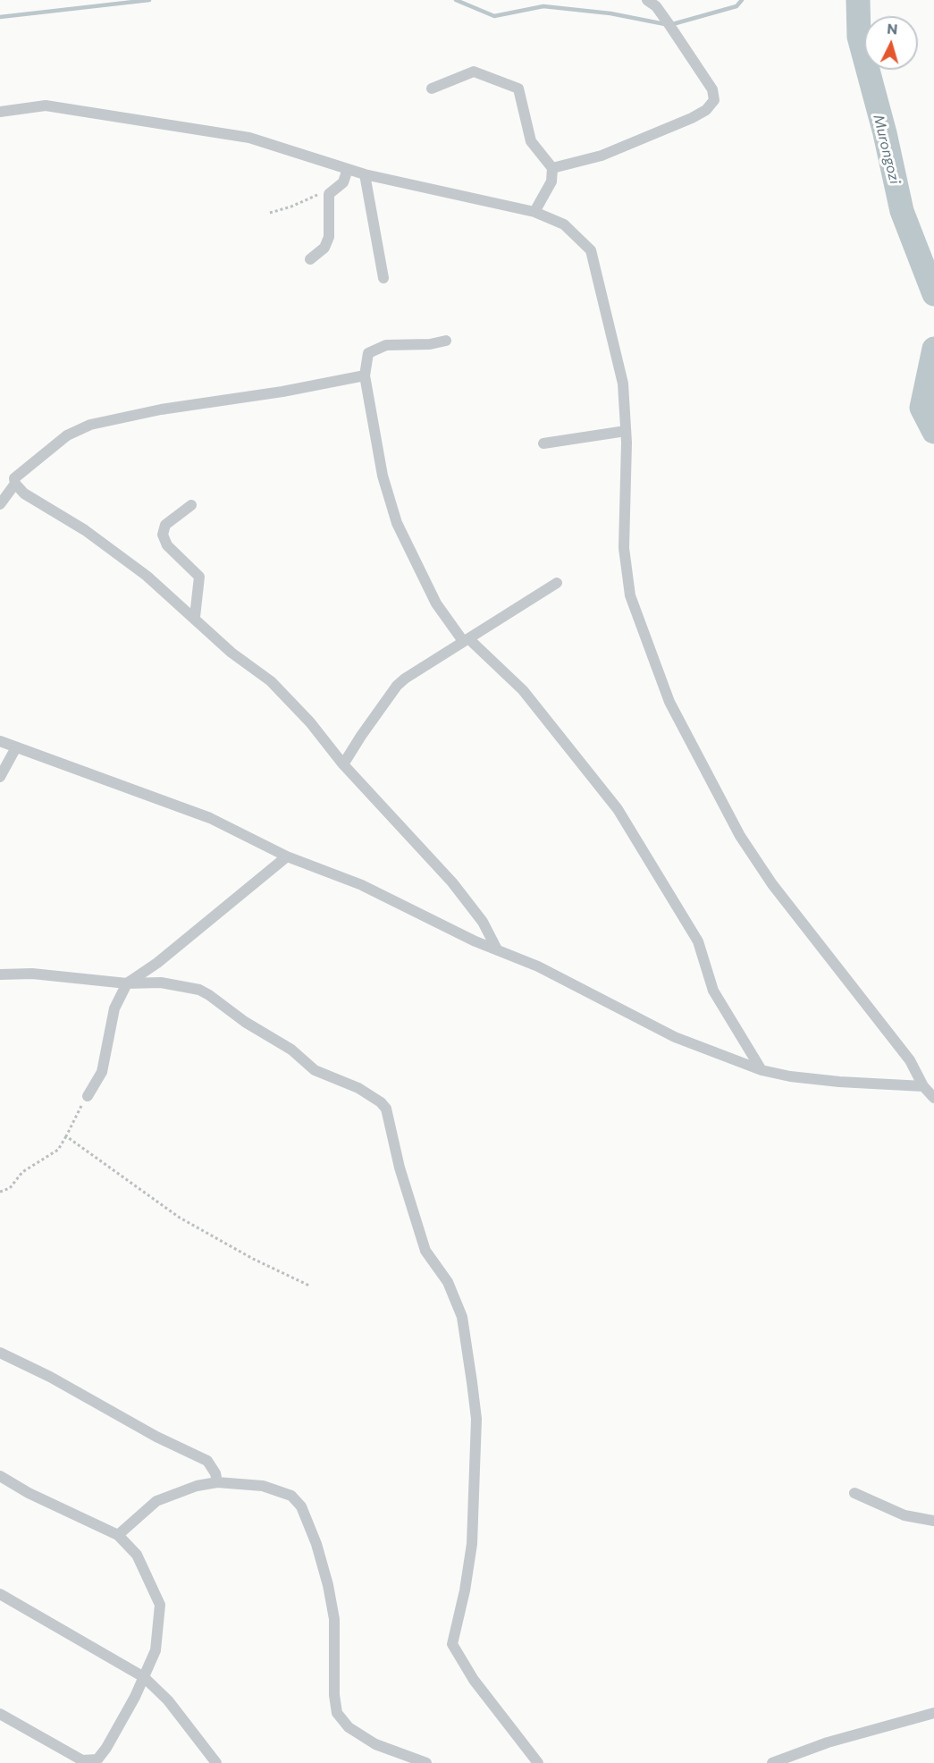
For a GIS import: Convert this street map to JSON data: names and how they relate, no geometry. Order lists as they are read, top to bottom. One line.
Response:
{"water":["Murongozi"],"north":"top"}
